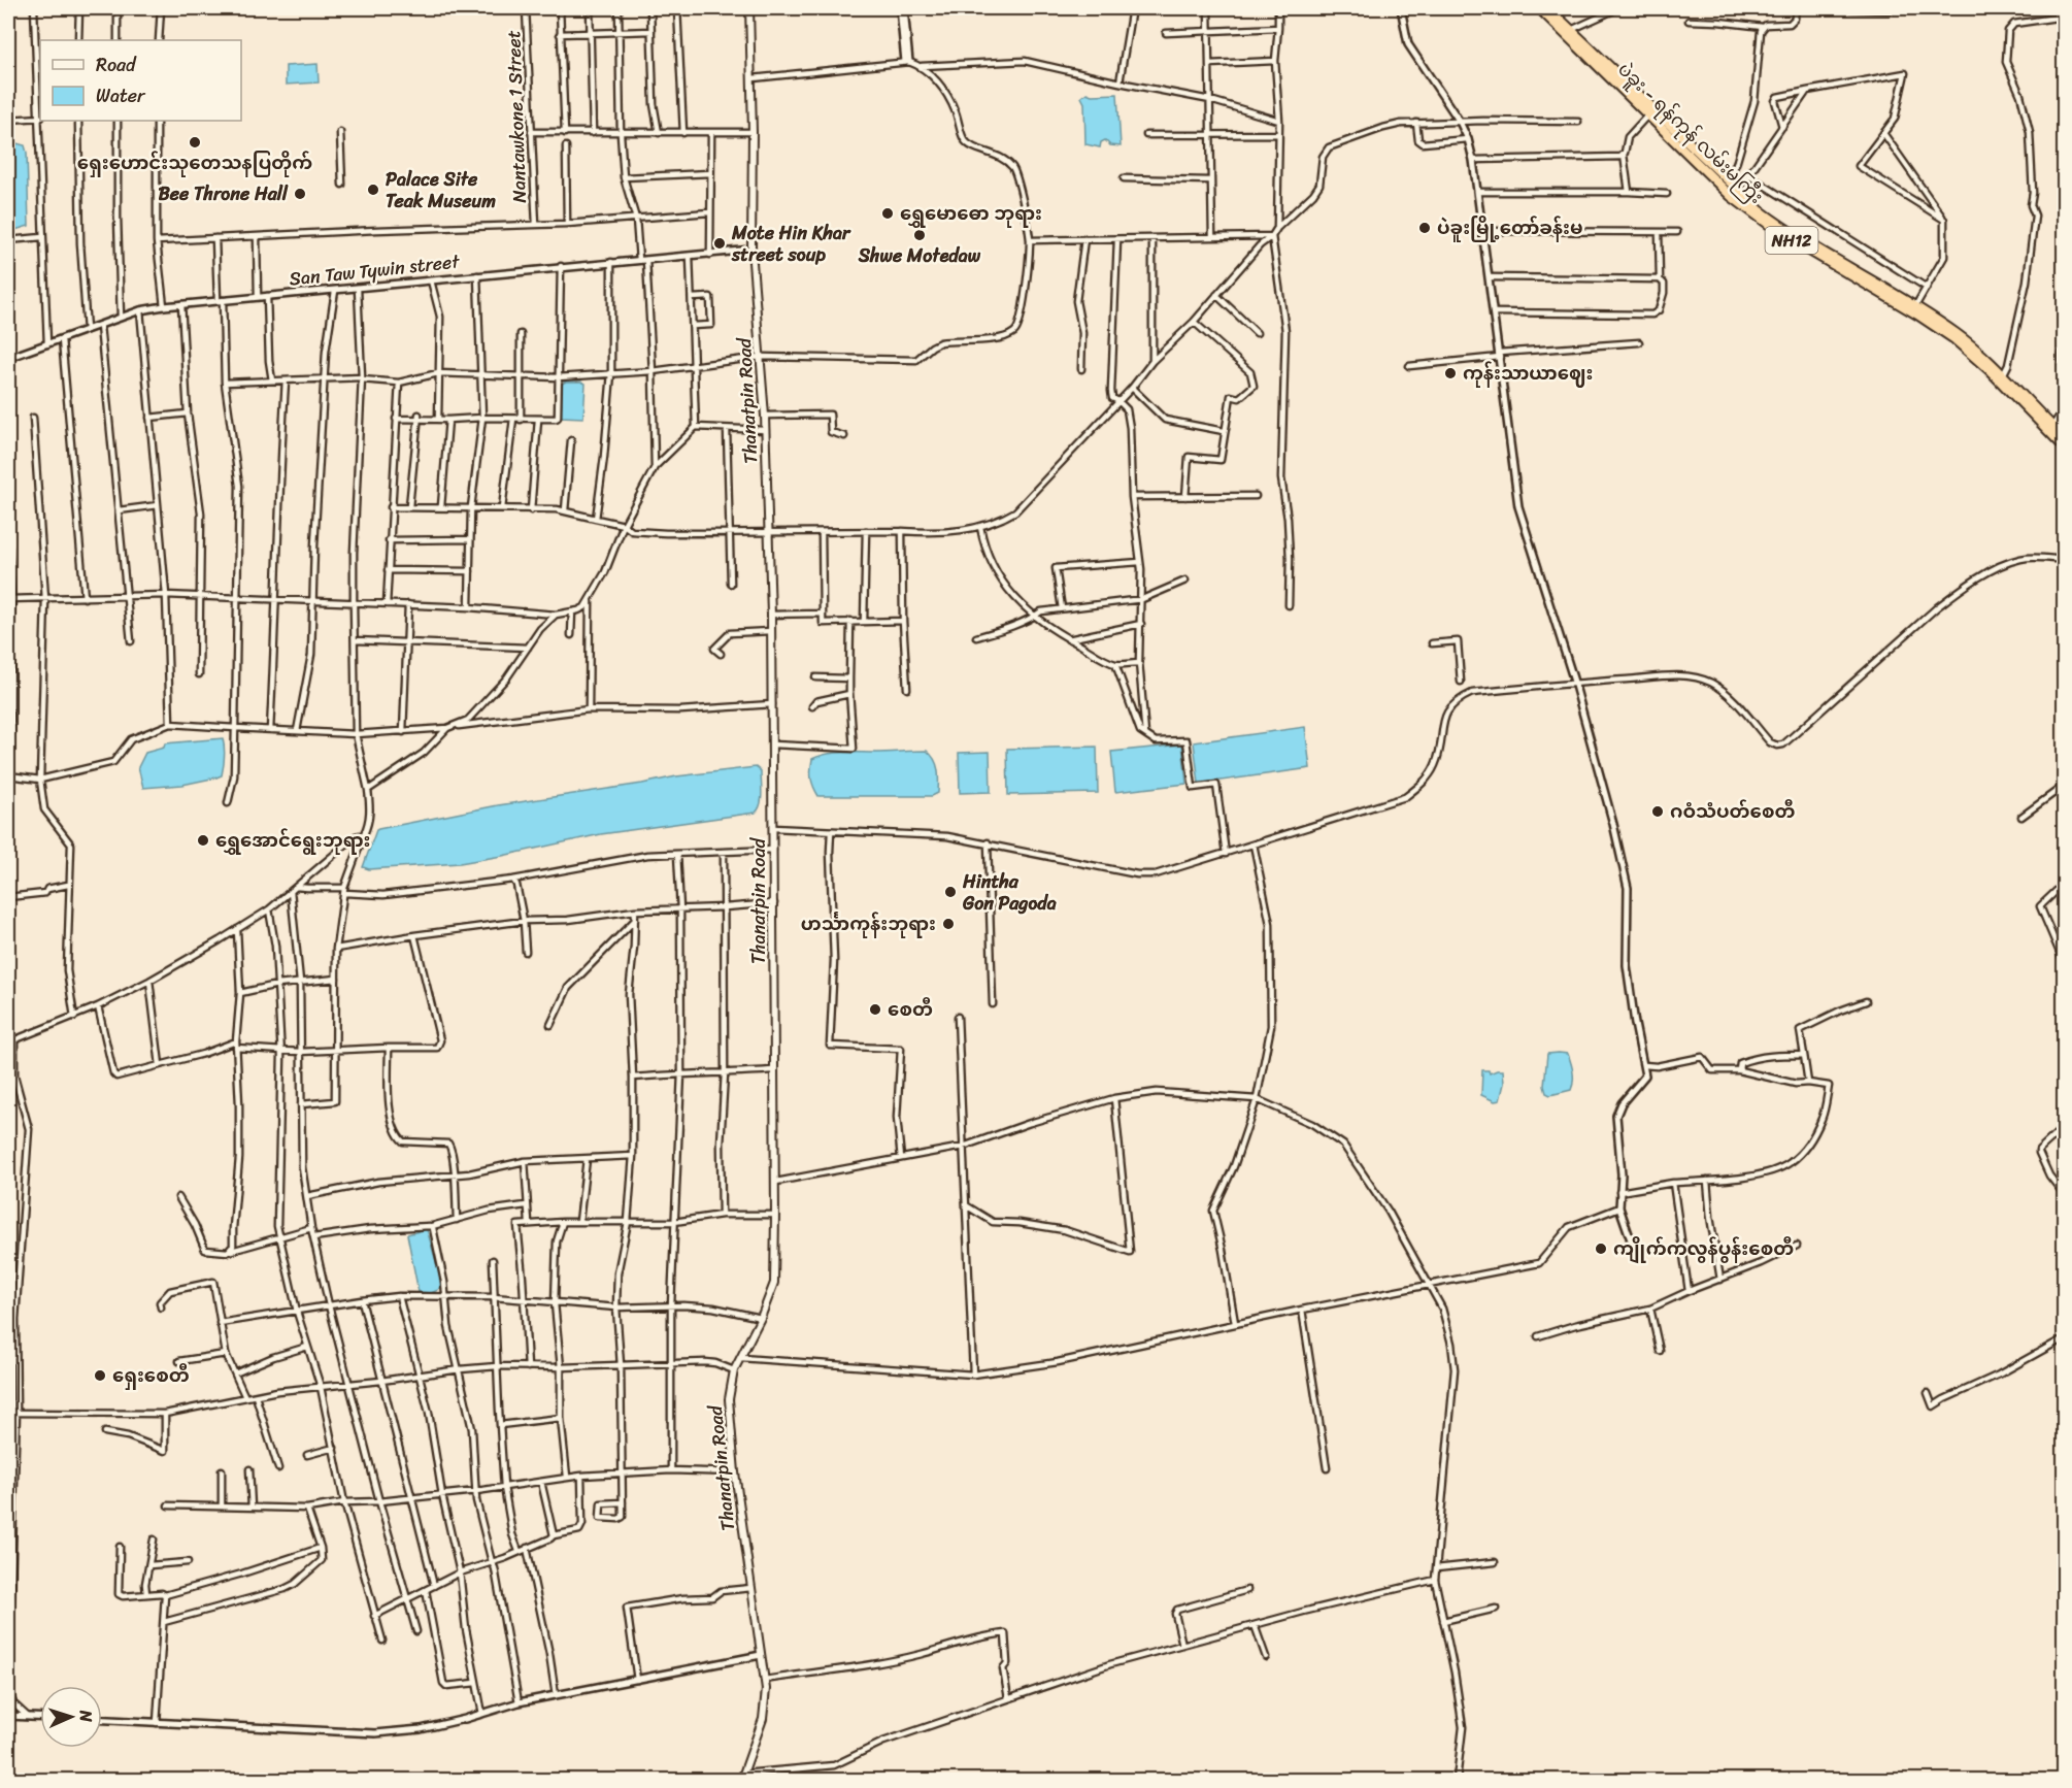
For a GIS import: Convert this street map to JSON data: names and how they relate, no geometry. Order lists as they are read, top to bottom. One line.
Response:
{"streets":{"highway":["ပဲခူး - ရန်ကုန် လမ်းမကြီး","NH12"],"main road":["Thanatpin Road"],"street":["Nantawkone 1 Street","San Taw Tywin street"]},"crossings":[["San Taw Tywin street","Thanatpin Road"]],"places":["ရှေးဟောင်းသုတေသနပြတိုက်","Palace Site Teak Museum","Bee Throne Hall","ရွှေမောဓော ဘုရား","ပဲခူးမြို့တော်ခန်းမ","Shwe Motedaw","Mote Hin Khar street soup","ကုန်းသာယာဈေး","ဂဝံသံပတ်စေတီ","ရွှေအောင်ရွေးဘုရား","Hintha Gon Pagoda","ဟင်္သာကုန်းဘုရား","စေတီ","ကျိုက်ကလွန်ပွန်းစေတီ","ရှေးစေတီ"],"legend":["Road","Water"],"north":"right"}
